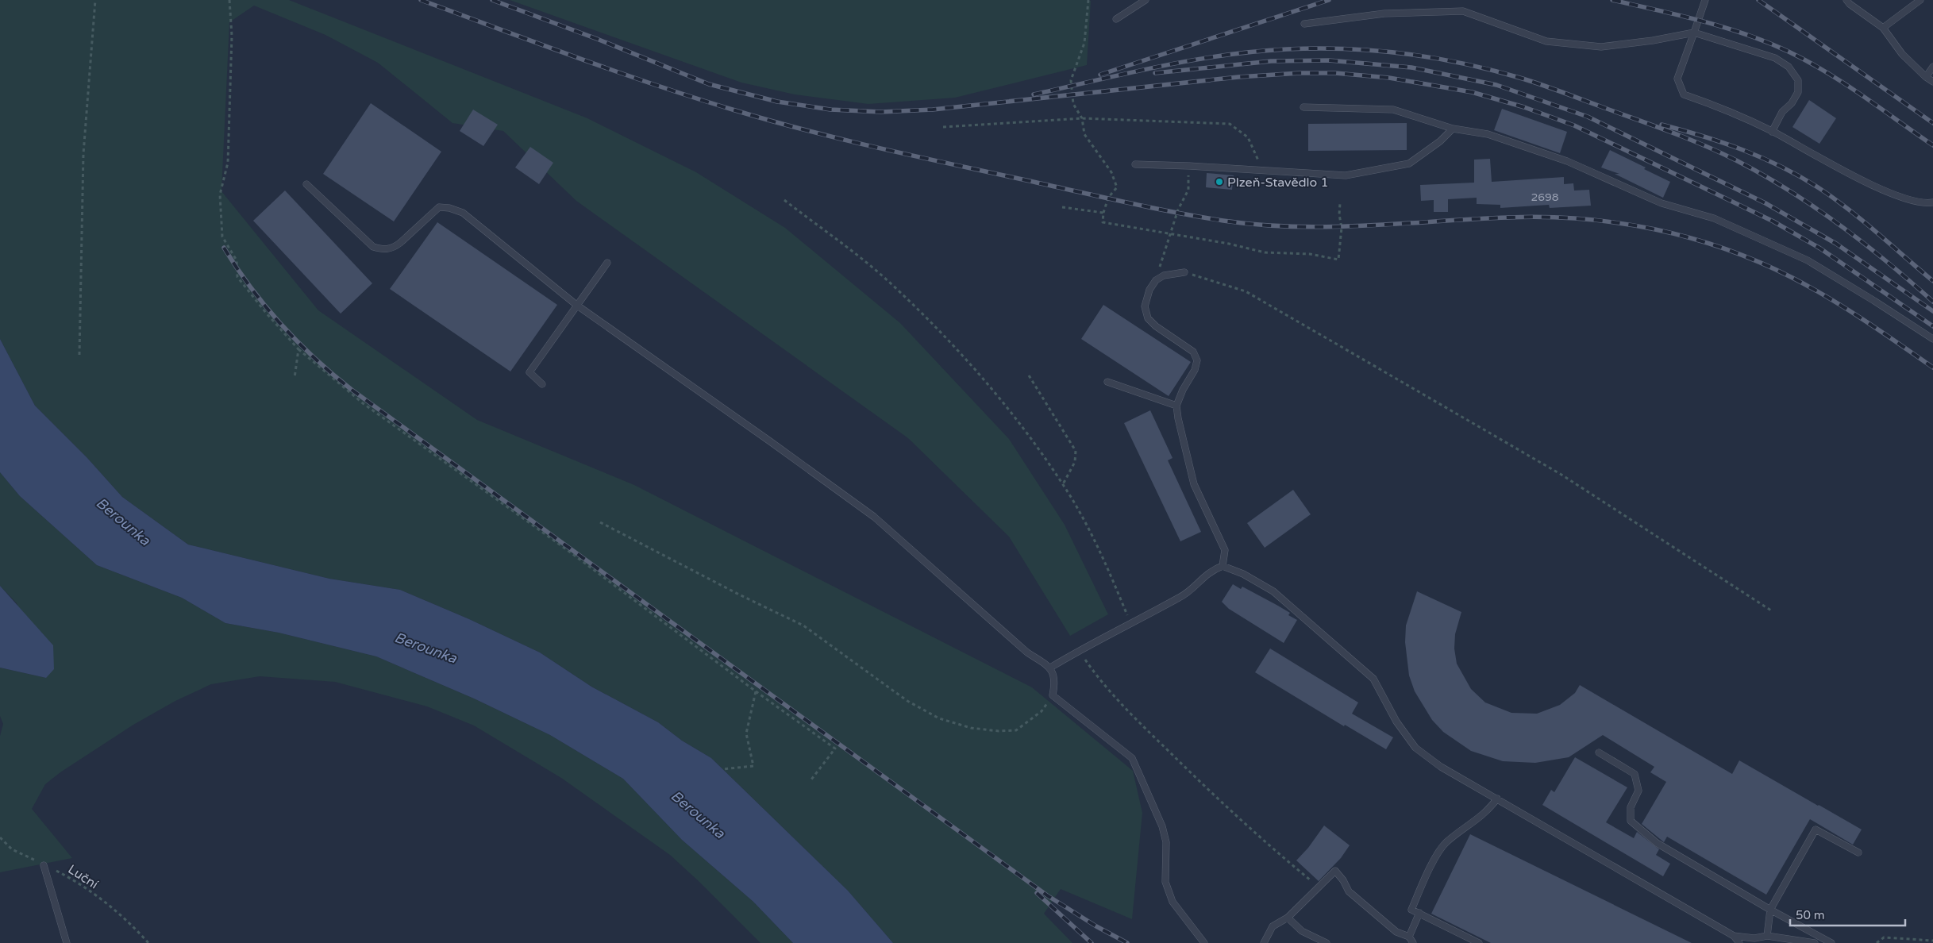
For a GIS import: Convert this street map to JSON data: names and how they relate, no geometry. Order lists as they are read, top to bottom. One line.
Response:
{"streets":{"path":["Luční"]},"water":["Berounka"],"places":["Plzeň-Stavědlo 1"],"house_numbers":["2698"],"scale_bar":"50 m"}
